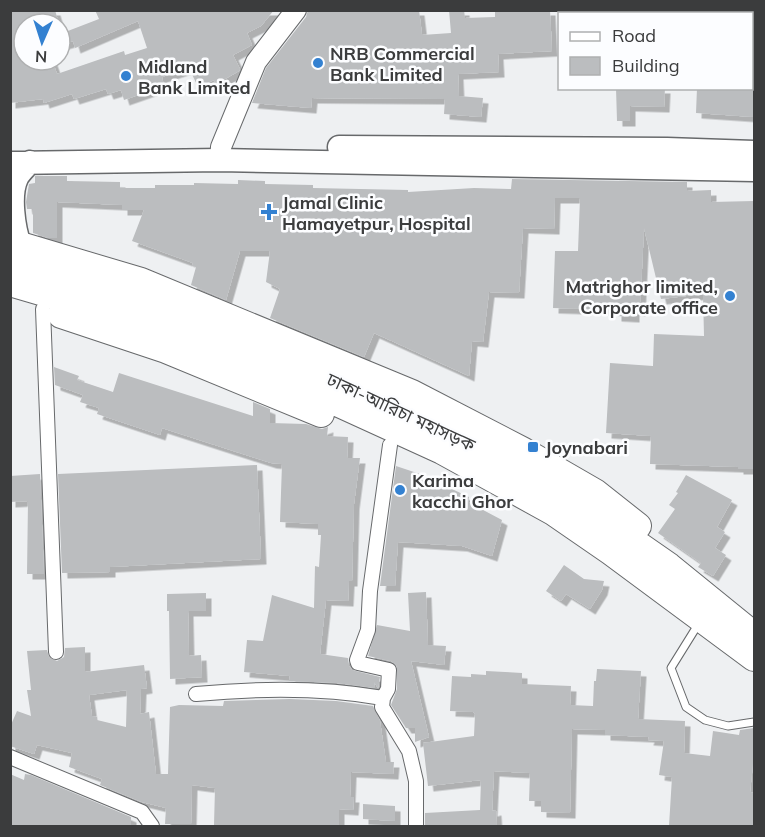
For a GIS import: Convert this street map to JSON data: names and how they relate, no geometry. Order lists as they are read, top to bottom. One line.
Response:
{"streets":{"highway":["ঢাকা-আরিচা মহাসড়ক"]},"places":{"other":["NRB Commercial Bank Limited","Midland Bank Limited","Matrighor limited, Corporate office","Karima kacchi Ghor"],"health":["Jamal Clinic Hamayetpur, Hospital"],"transit":["Joynabari"]},"legend":["Road","Building"],"north":"bottom"}
